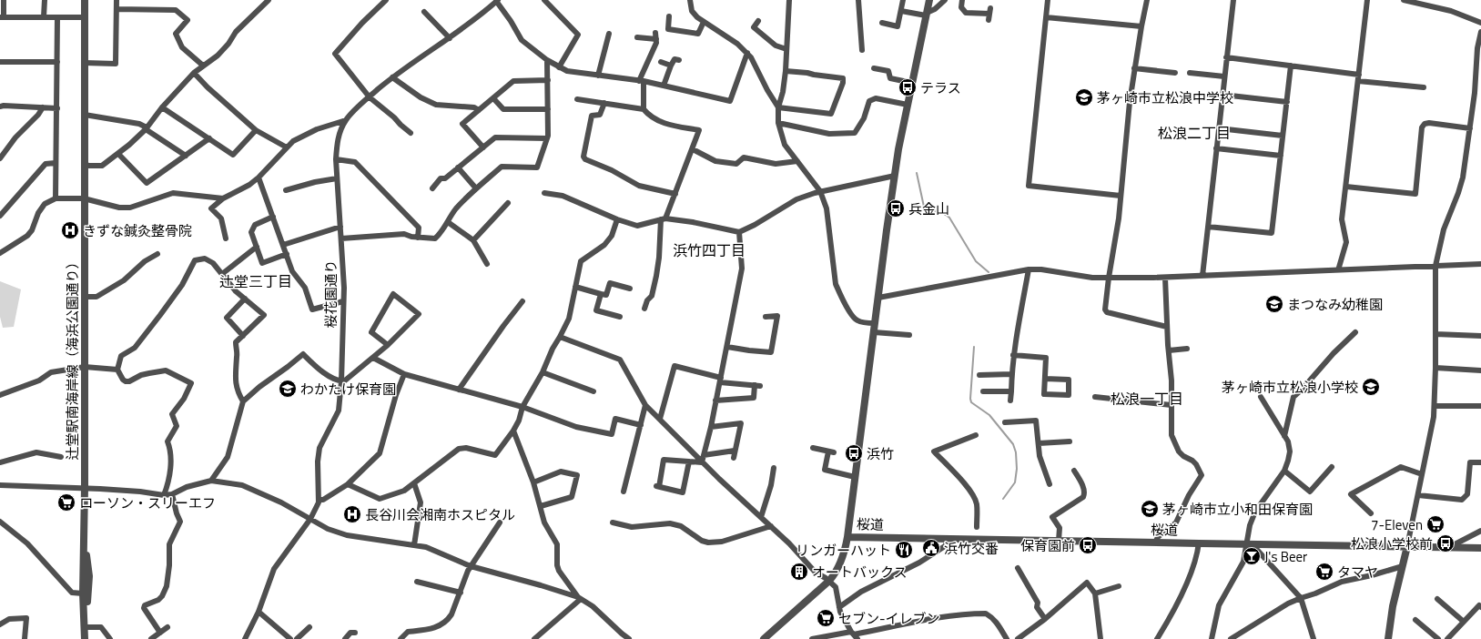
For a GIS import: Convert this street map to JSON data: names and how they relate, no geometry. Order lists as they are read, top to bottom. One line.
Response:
{"streets":{"street":["桜花園通り","辻堂駅南海岸線（海浜公園通り）","桜道"]},"districts":["松浪二丁目","浜竹四丁目","辻堂三丁目","松浪一丁目"],"places":{"bus stop":["テラス","兵金山","浜竹","松浪小学校前","保育園前"],"school or university":["茅ヶ崎市立松浪中学校","まつなみ幼稚園","茅ヶ崎市立松浪小学校","わかたけ保育園","茅ヶ崎市立小和田保育園"],"hospital":["きずな鍼灸整骨院","長谷川会湘南ホスピタル"],"supermarket":["ローソン・スリーエフ","7-Eleven","タマヤ","セブン-イレブン"],"public building":["浜竹交番"],"restaurant":["リンガーハット"],"bar":["J's Beer"],"building":["オートバックス"]}}
